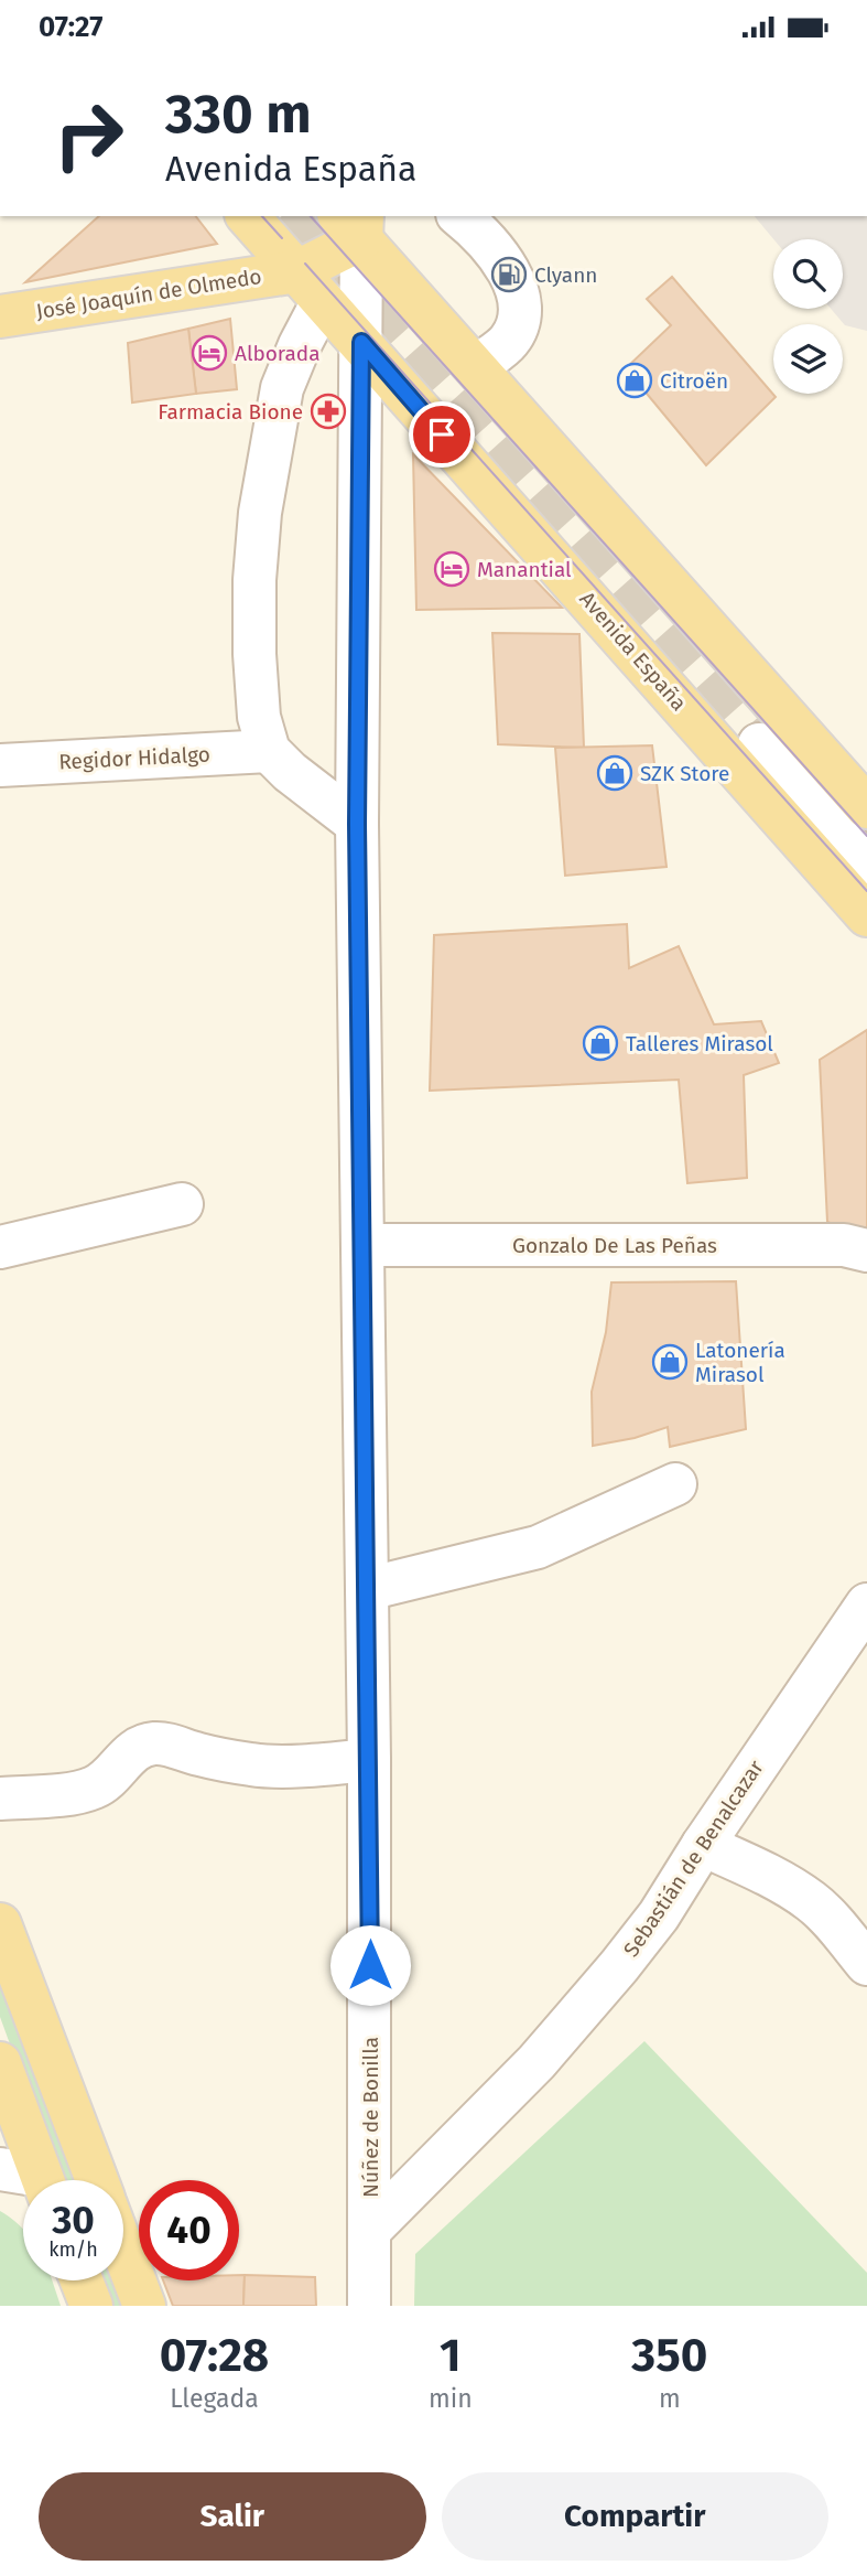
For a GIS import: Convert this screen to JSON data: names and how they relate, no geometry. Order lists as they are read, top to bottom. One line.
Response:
{"streets":{"main road":["José Joaquín de Olmedo","Avenida España"],"street":["Regidor Hidalgo","Gonzalo De Las Peñas","Sebastián de Benalcazar","Núñez de Bonilla"]},"crossings":[["José Joaquín de Olmedo","Avenida España"],["José Joaquín de Olmedo","Núñez de Bonilla"],["Avenida España","Núñez de Bonilla"],["Gonzalo De Las Peñas","Núñez de Bonilla"],["Sebastián de Benalcazar","Núñez de Bonilla"]],"places":{"fuel station":["Clyann"],"hotel":["Alborada","Manantial"],"shop":["Citroën","SZK Store","Talleres Mirasol","Latonería Mirasol"],"pharmacy":["Farmacia Bione"]},"page":{"status":"07:27","turn":["330 m","Avenida España"],"speed":"30 km/h","limit":"40","eta":["07:28","Llegada","1","min","350","m"],"buttons":["Salir","Compartir"]}}
